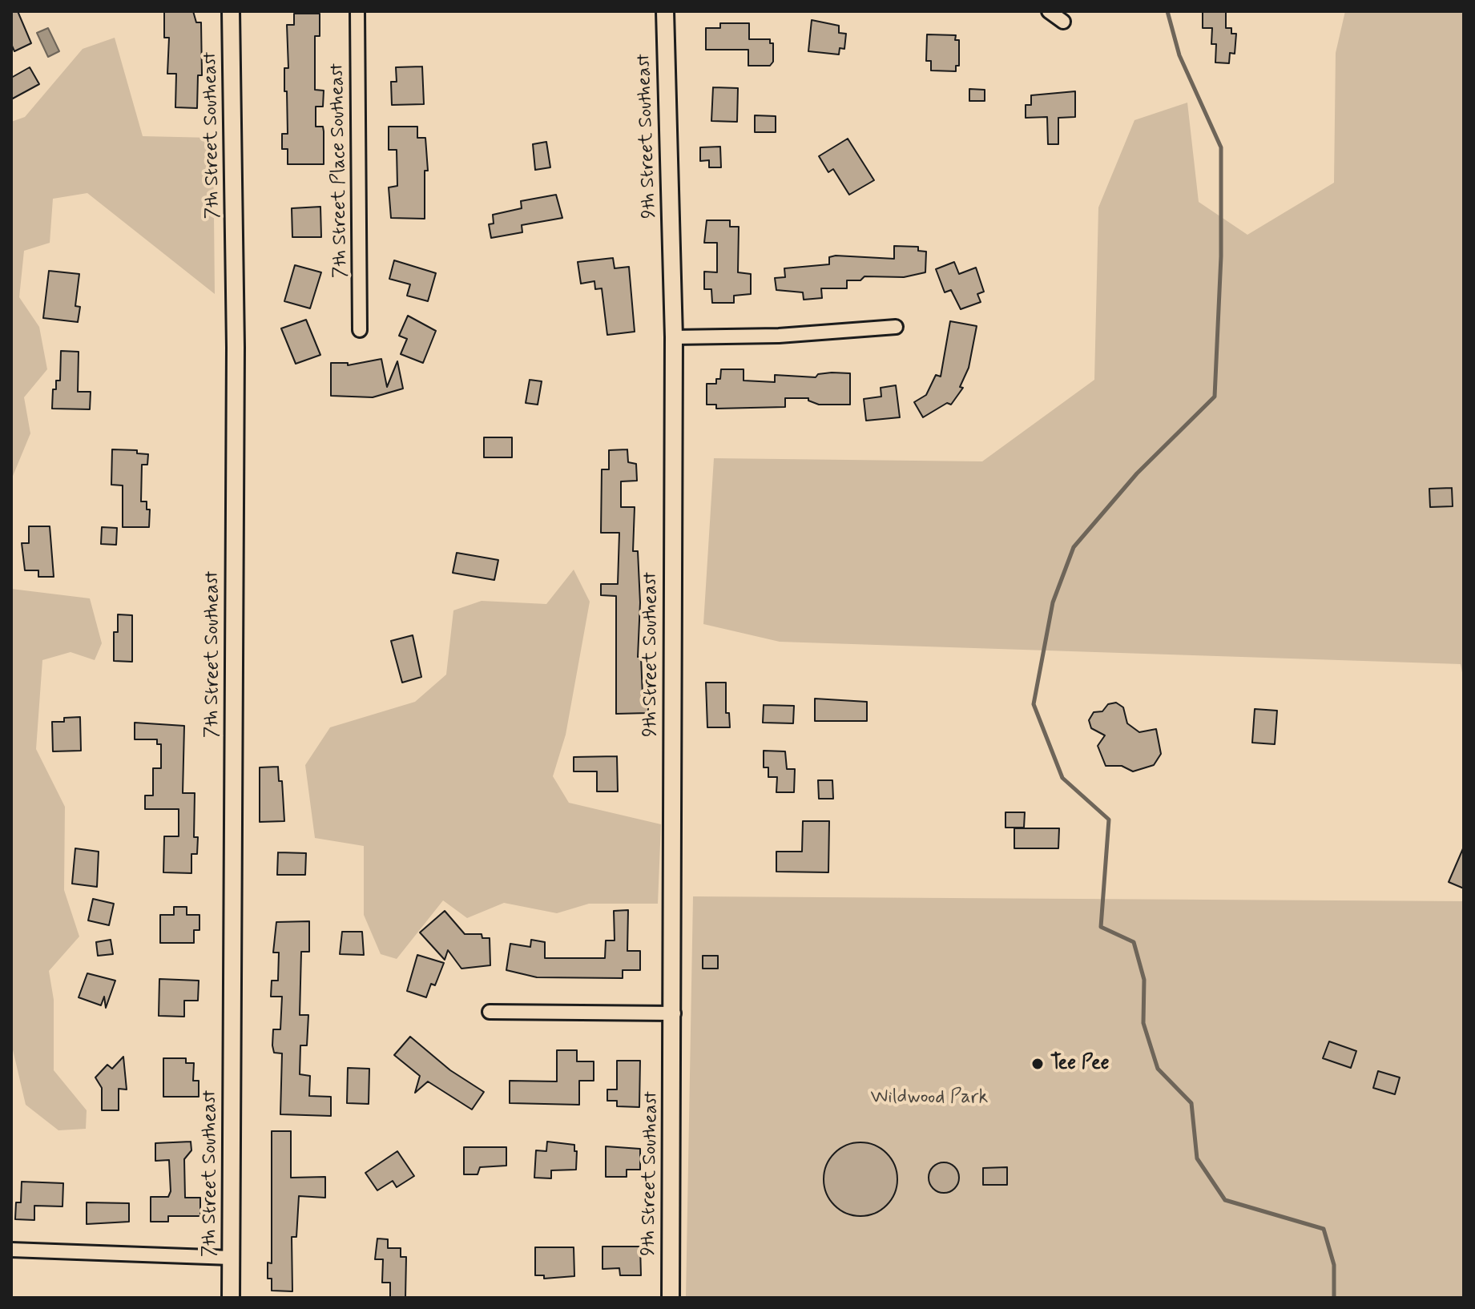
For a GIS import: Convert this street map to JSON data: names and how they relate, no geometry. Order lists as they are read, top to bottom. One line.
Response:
{"streets":{"street":["7th Street Southeast","9th Street Southeast","7th Street Place Southeast"]},"parks":["Wildwood Park"],"places":["Tee Pee"]}
